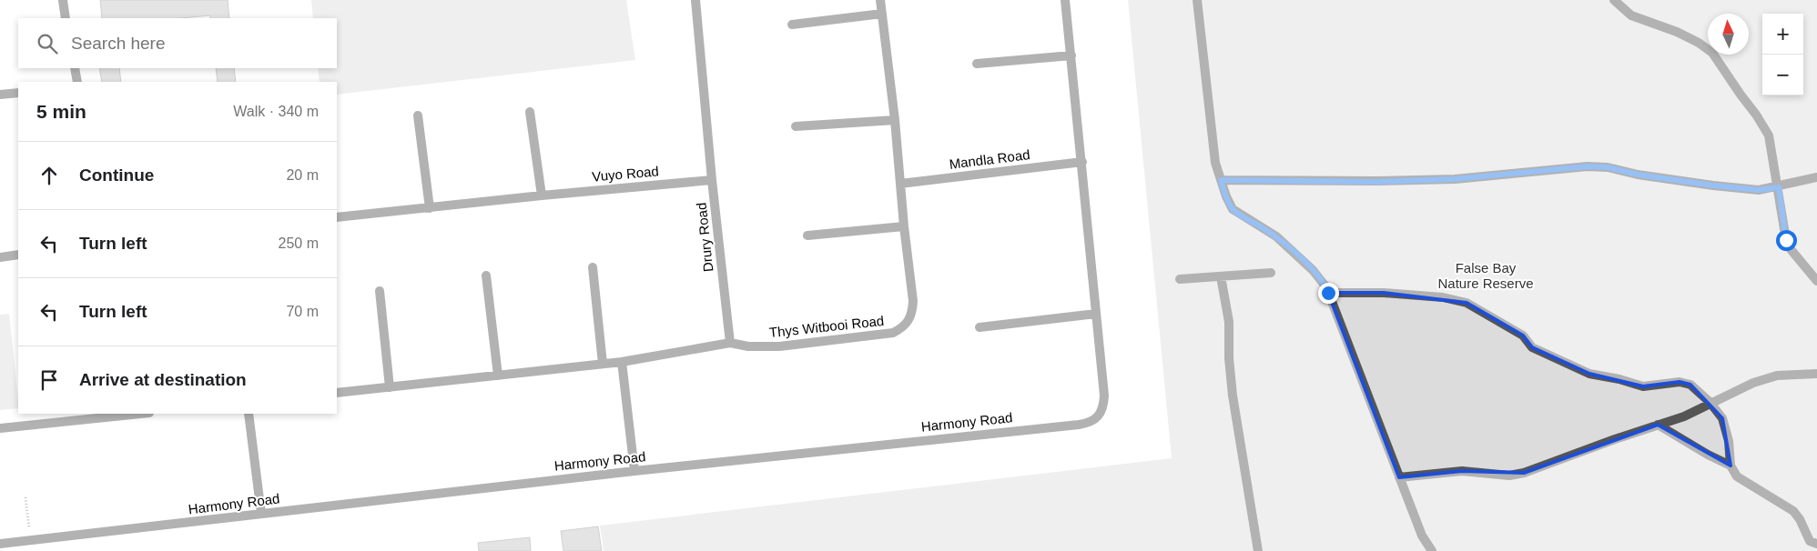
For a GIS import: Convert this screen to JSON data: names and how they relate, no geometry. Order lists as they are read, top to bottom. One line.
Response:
{"streets":{"street":["Mandla Road","Vuyo Road","Drury Road","Thys Witbooi Road","Harmony Road"]},"crossings":[["Mandla Road","Thys Witbooi Road"],["Mandla Road","Harmony Road"],["Vuyo Road","Drury Road"],["Drury Road","Thys Witbooi Road"]],"parks":["False Bay Nature Reserve"],"north":"top","page":{"map_buttons":["+","−"],"search":"Search here","heading":["5 min","Walk · 340 m"],"list":[["Continue","20 m"],["Turn left","250 m"],["Turn left","70 m"],"Arrive at destination"]}}
